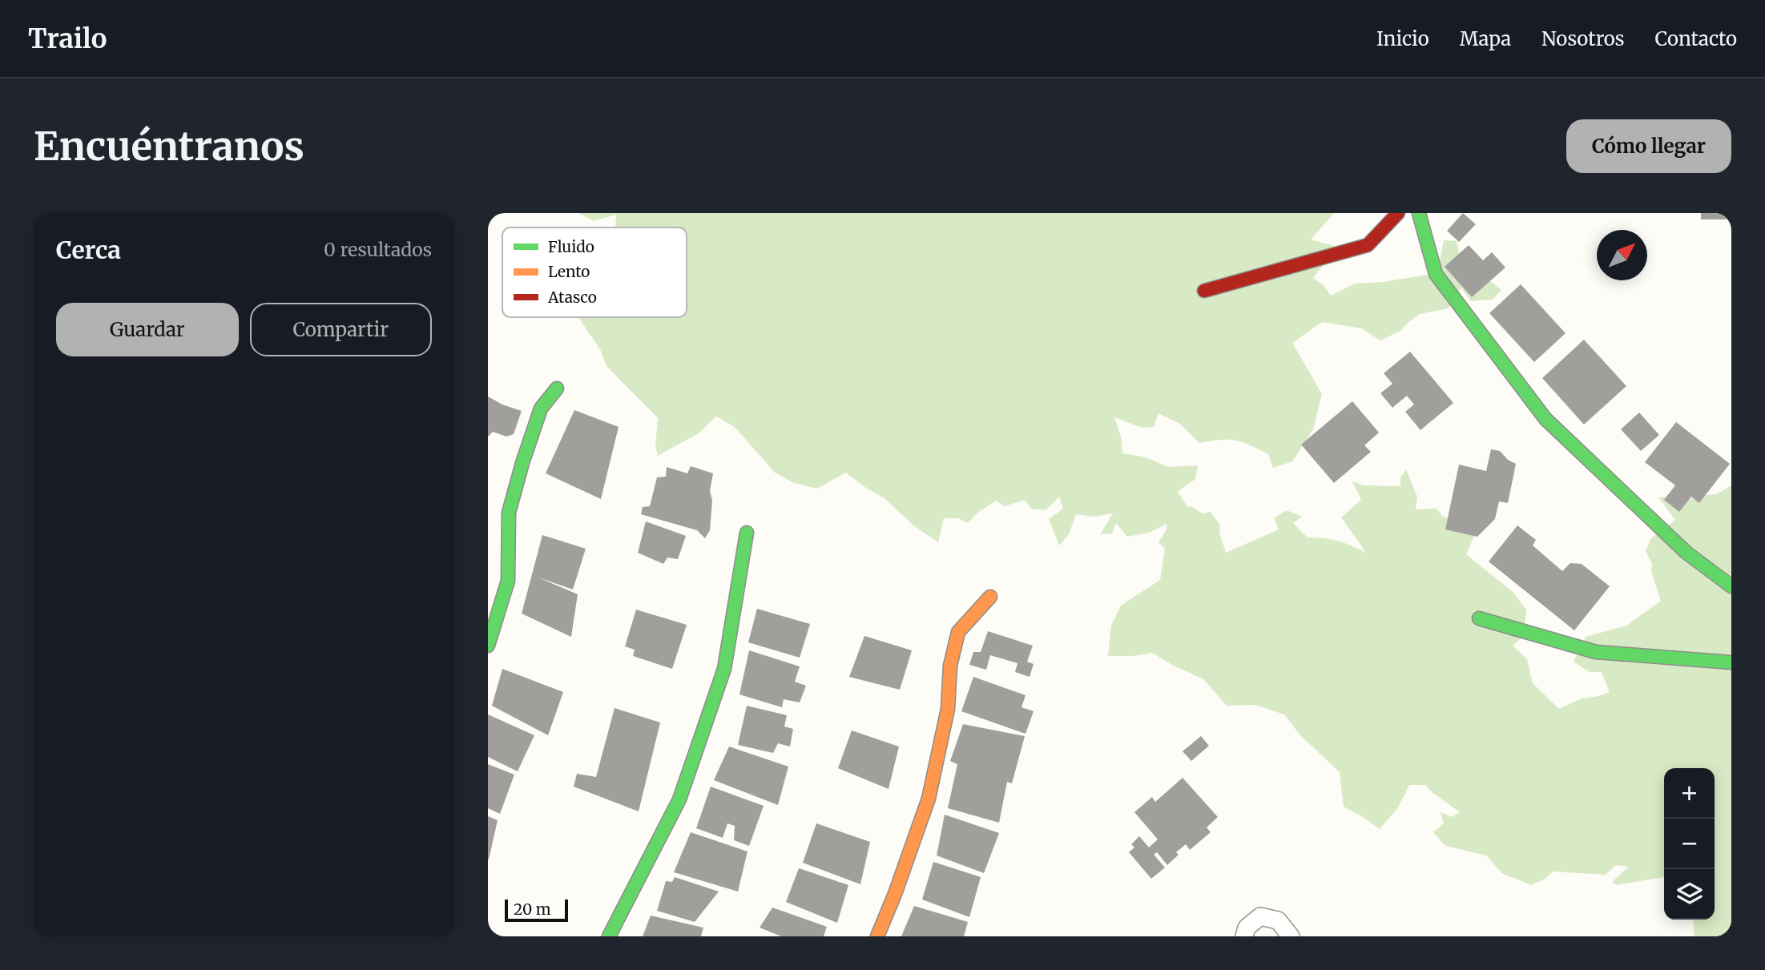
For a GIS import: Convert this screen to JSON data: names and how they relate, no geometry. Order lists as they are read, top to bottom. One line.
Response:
{"legend":["Fluido","Lento","Atasco"],"scale_bar":"20 m","north":"top right","page":{"header":"Trailo","nav":["Inicio","Mapa","Nosotros","Contacto"],"buttons":["Cómo llegar",["Guardar","Compartir"]],"title":"Encuéntranos","heading":["Cerca","0 resultados"],"map_buttons":["+","−"],"scale":"20 m"}}
